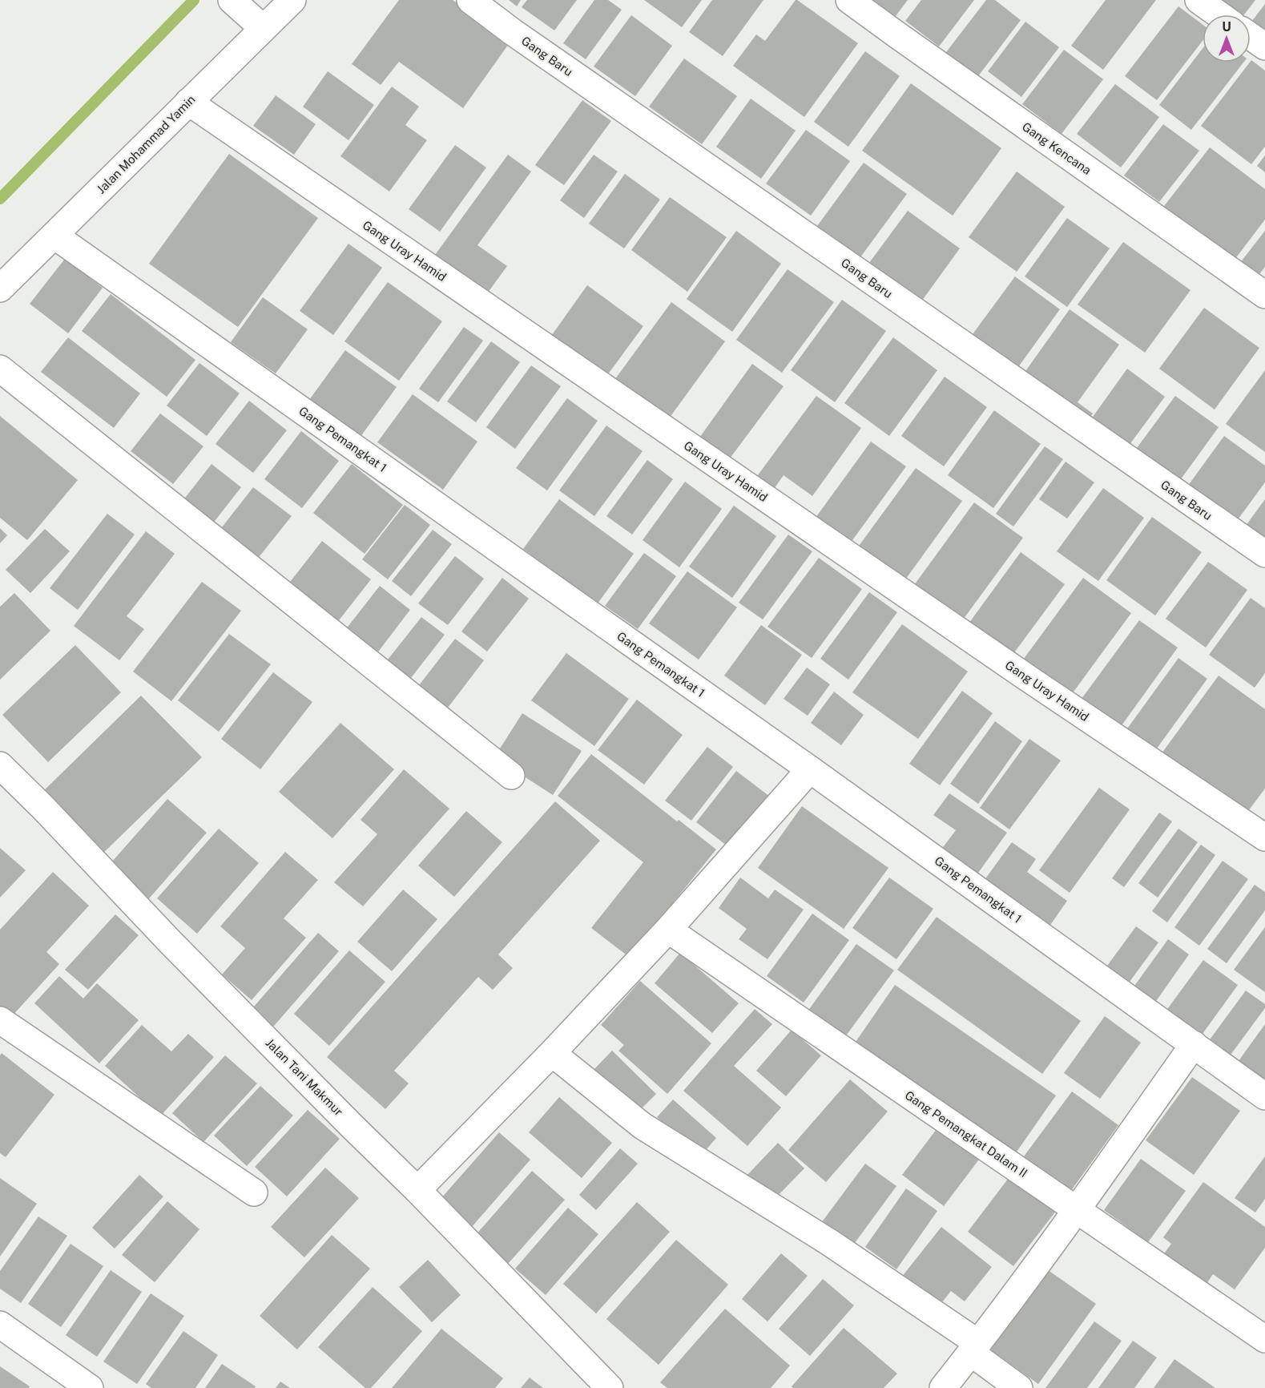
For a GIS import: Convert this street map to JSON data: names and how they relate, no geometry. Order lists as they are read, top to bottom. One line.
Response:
{"streets":{"street":["Gang Baru","Jalan Mohammad Yamin","Gang Kencana","Gang Uray Hamid","Gang Pemangkat 1","Jalan Tani Makmur","Gang Pemangkat Dalam II"]},"crossings":[["Jalan Mohammad Yamin","Gang Uray Hamid"],["Jalan Mohammad Yamin","Gang Pemangkat 1"]],"north":"top"}
